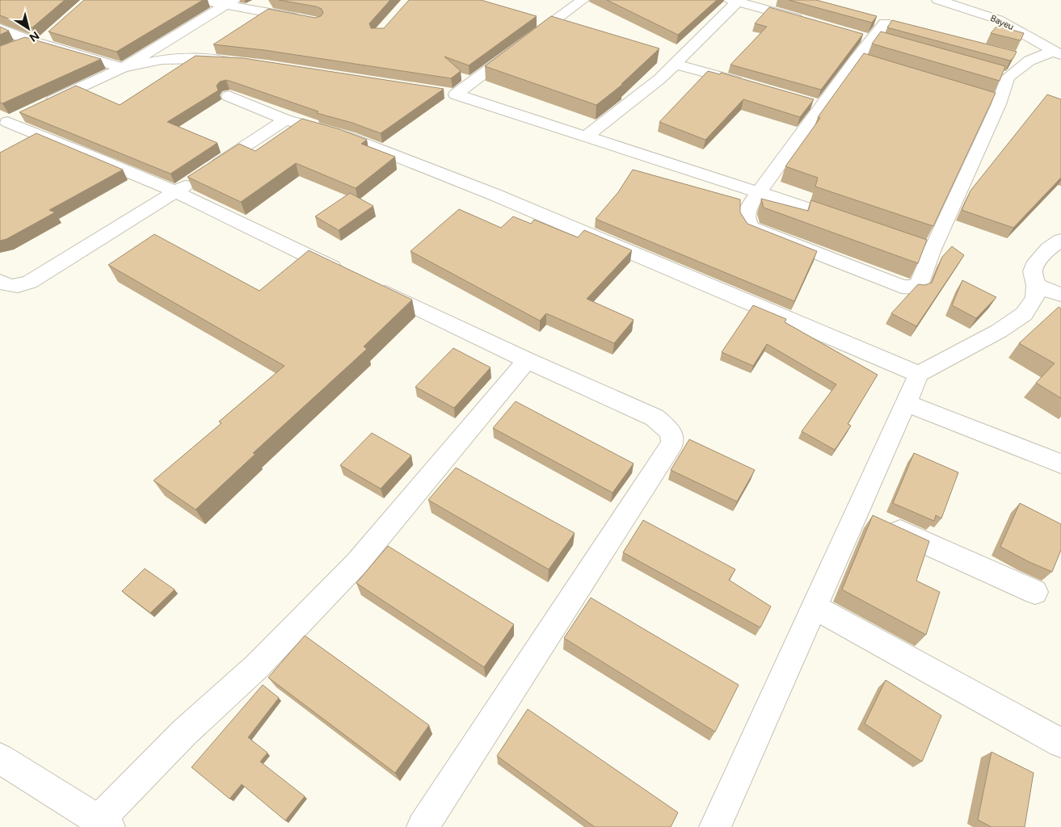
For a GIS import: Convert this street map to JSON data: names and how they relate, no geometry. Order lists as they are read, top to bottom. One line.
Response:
{"streets":{"street":["Bayeu"]},"north":"bottom right"}
